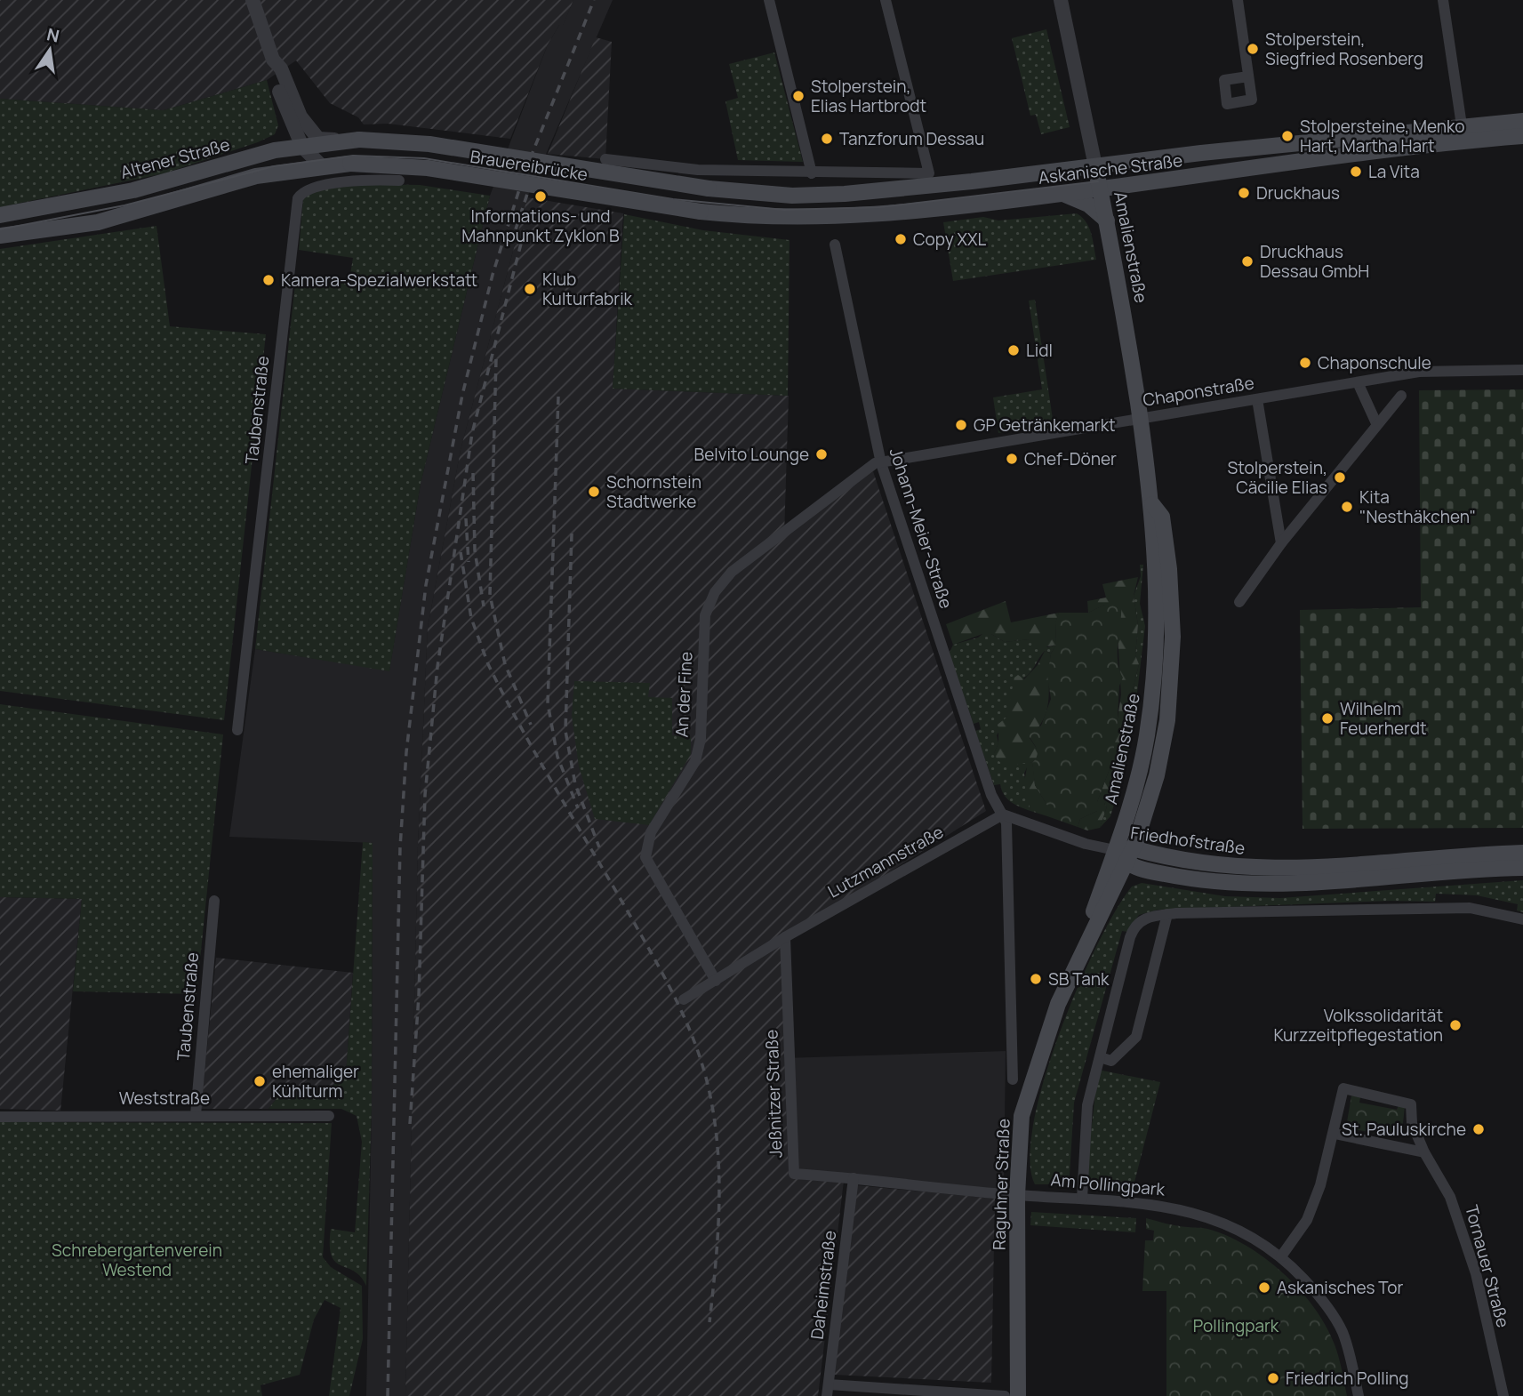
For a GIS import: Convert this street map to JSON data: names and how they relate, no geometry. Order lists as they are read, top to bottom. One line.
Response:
{"streets":{"main road":["Altener Straße","Brauereibrücke","Askanische Straße","Amalienstraße","Friedhofstraße","Raguhner Straße"],"street":["Chaponstraße","Taubenstraße","Johann-Meier-Straße","An der Fine","Lutzmannstraße","Jeßnitzer Straße","Weststraße","Am Pollingpark","Tornauer Straße","Daheimstraße"]},"crossings":[["Altener Straße","Brauereibrücke"],["Brauereibrücke","Askanische Straße"],["Askanische Straße","Amalienstraße"],["Amalienstraße","Chaponstraße"],["Amalienstraße","Friedhofstraße"],["Amalienstraße","Raguhner Straße"],["Chaponstraße","Johann-Meier-Straße"],["Chaponstraße","An der Fine"],["Taubenstraße","Weststraße"],["Johann-Meier-Straße","An der Fine"],["Johann-Meier-Straße","Lutzmannstraße"],["An der Fine","Lutzmannstraße"],["Friedhofstraße","Raguhner Straße"],["Lutzmannstraße","Jeßnitzer Straße"],["Jeßnitzer Straße","Raguhner Straße"],["Jeßnitzer Straße","Am Pollingpark"],["Jeßnitzer Straße","Daheimstraße"],["Raguhner Straße","Am Pollingpark"],["Am Pollingpark","Tornauer Straße"]],"parks":["Schrebergartenverein Westend","Pollingpark"],"places":["Stolperstein, Siegfried Rosenberg","Stolperstein, Elias Hartbrodt","Stolpersteine, Menko Hart, Martha Hart","Tanzforum Dessau","La Vita","Druckhaus","Informations- und Mahnpunkt Zyklon B","Copy XXL","Druckhaus Dessau GmbH","Kamera-Spezialwerkstatt","Klub Kulturfabrik","Lidl","Chaponschule","GP Getränkemarkt","Belvito Lounge","Chef-Döner","Stolperstein, Cäcilie Elias","Schornstein Stadtwerke","Kita \"Nesthäkchen\"","Wilhelm Feuerherdt","SB Tank","Volkssolidarität Kurzzeitpflegestation","ehemaliger Kühlturm","St. Pauluskirche","Askanisches Tor","Friedrich Polling"],"north":"top"}
